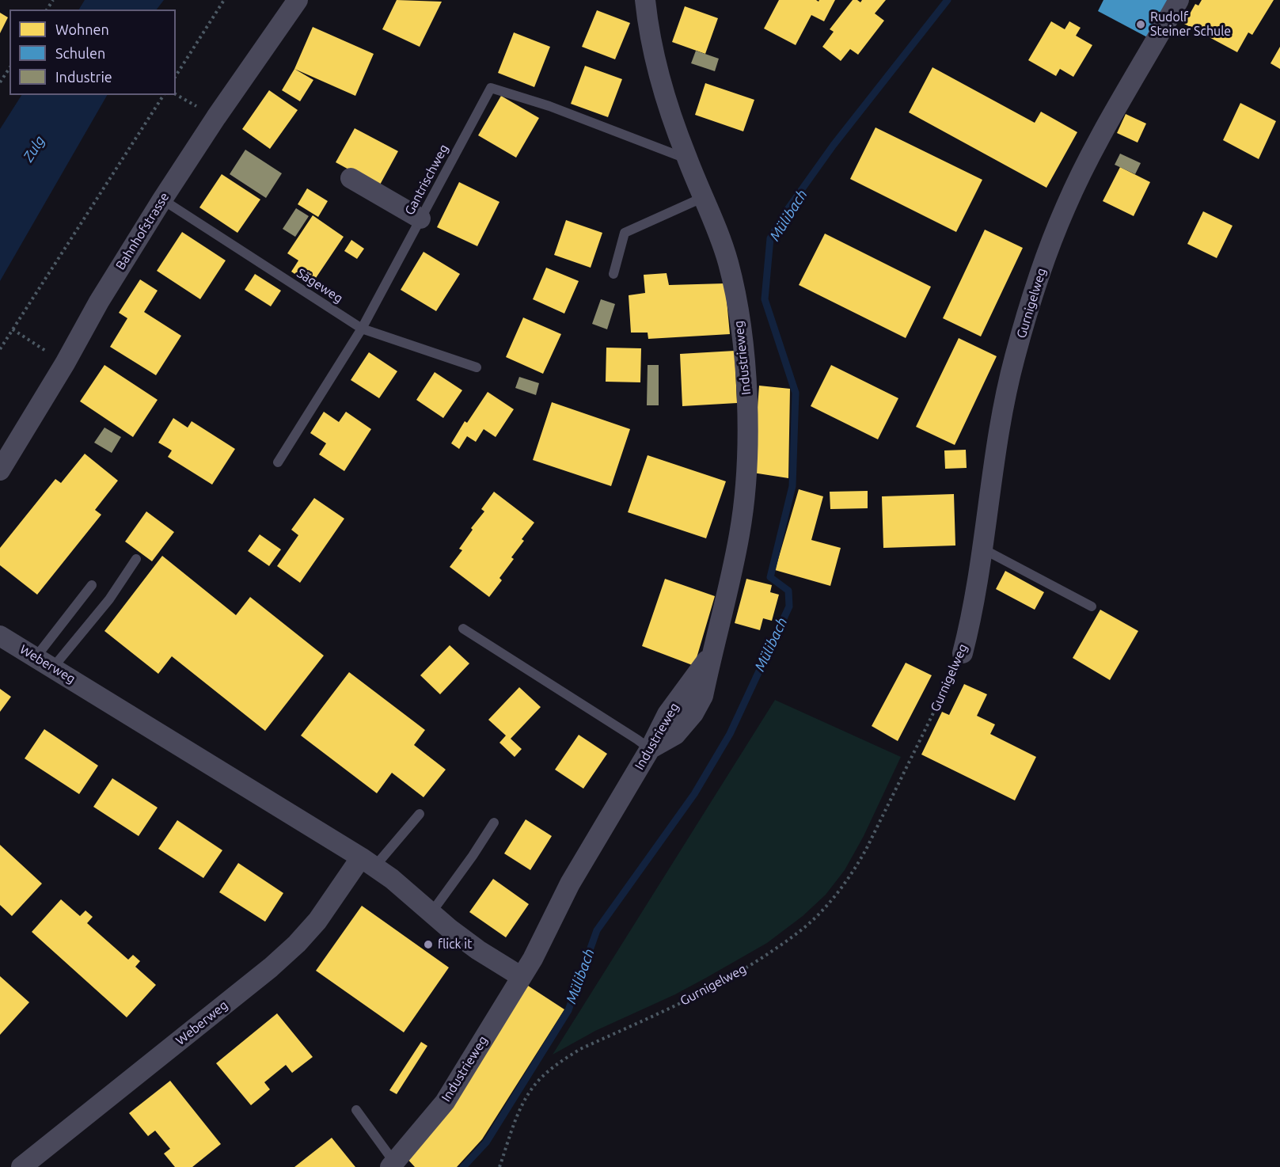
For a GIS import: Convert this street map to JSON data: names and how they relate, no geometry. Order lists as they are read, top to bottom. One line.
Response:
{"streets":{"street":["Bahnhofstrasse","Gurnigelweg","Industrieweg","Weberweg"],"lane":["Gantrischweg","Sägeweg"]},"crossings":[["Gantrischweg","Sägeweg"],["Gantrischweg","Industrieweg"],["Bahnhofstrasse","Sägeweg"],["Industrieweg","Weberweg"]],"water":["Zulg","Mülibach"],"places":["Rudolf Steiner Schule","flick it"],"legend":["Wohnen","Schulen","Industrie"]}
